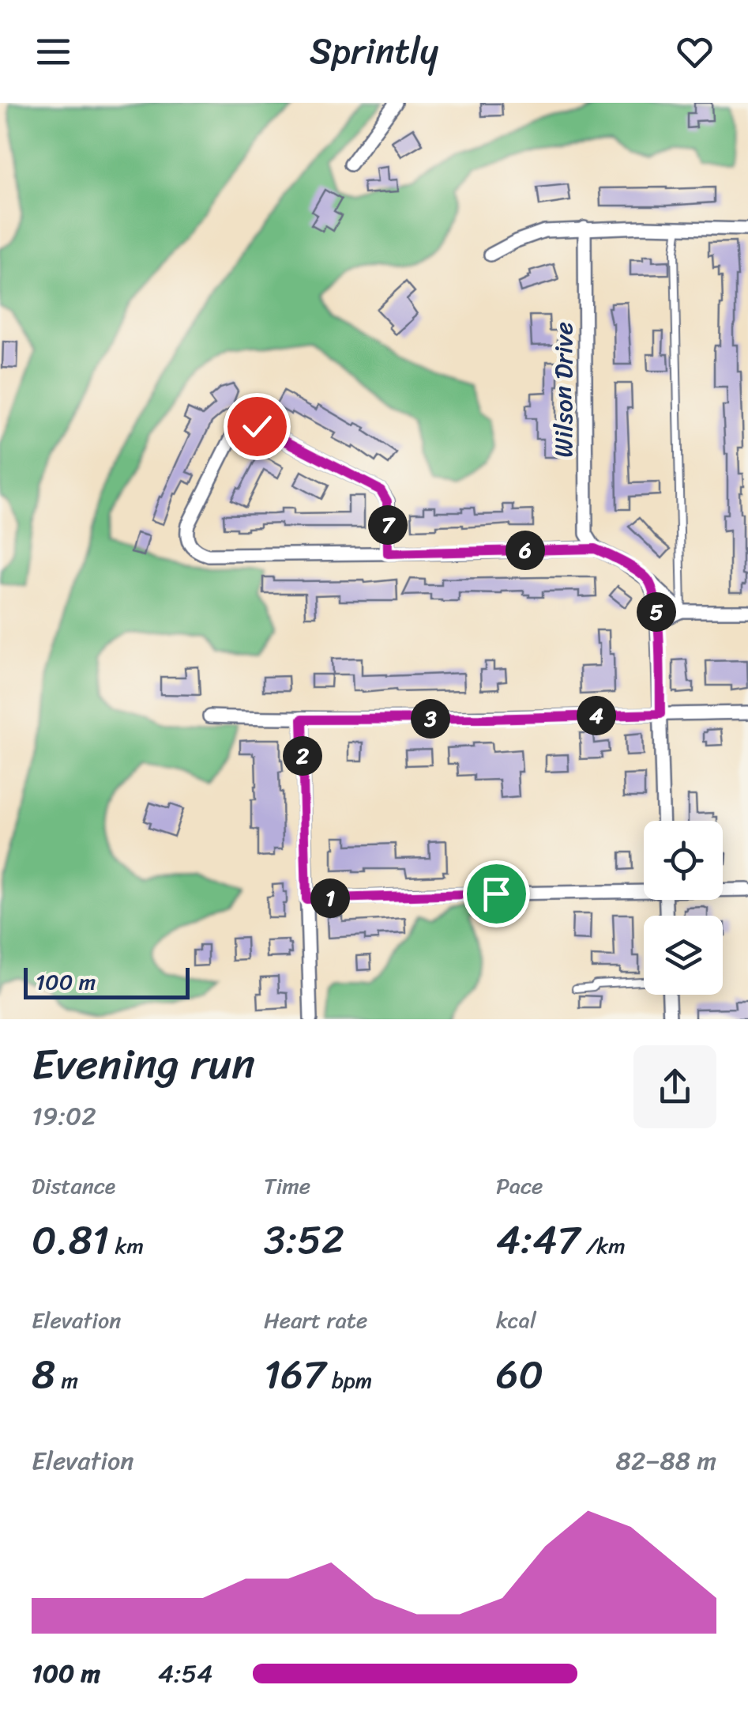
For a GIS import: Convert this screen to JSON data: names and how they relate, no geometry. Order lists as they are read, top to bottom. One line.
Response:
{"streets":{"street":["Wilson Drive"]},"scale_bar":"100 m","page":{"header":"Sprintly","pins":["7","6","5","4","3","2","1"],"scale":"100 m","heading":["Evening run","19:02"],"stats":[["Distance","0.81 km"],["Time","3:52"],["Pace","4:47 /km"],["Elevation","8 m"],["Heart rate","167 bpm"],["kcal","60"]],"chart":["Elevation","82–88 m"],"list":[{"name":"100 m","note":"4:54"}]}}
